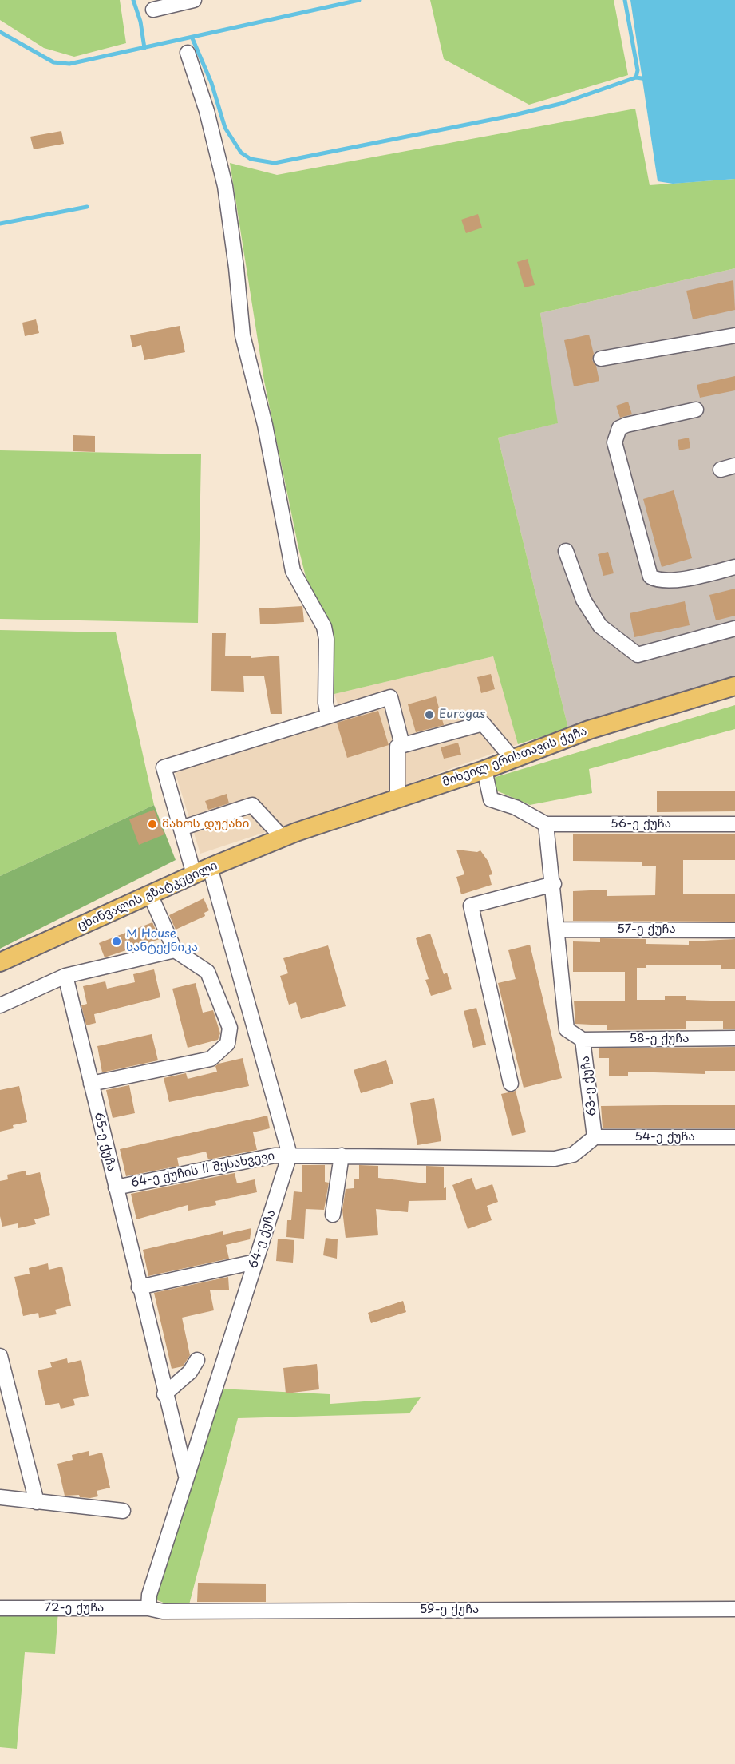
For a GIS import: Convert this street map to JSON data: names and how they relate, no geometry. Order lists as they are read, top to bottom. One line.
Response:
{"streets":{"main road":["მიხეილ ერისთავის ქუჩა","ცხინვალის გზატკეცილი"],"street":["56-ე ქუჩა","57-ე ქუჩა","58-ე ქუჩა","63-ე ქუჩა","54-ე ქუჩა","65-ე ქუჩა","64-ე ქუჩის II შესახვევი","64-ე ქუჩა","72-ე ქუჩა","59-ე ქუჩა"]},"crossings":[["მიხეილ ერისთავის ქუჩა","ცხინვალის გზატკეცილი"],["56-ე ქუჩა","63-ე ქუჩა"],["57-ე ქუჩა","63-ე ქუჩა"],["58-ე ქუჩა","63-ე ქუჩა"],["63-ე ქუჩა","54-ე ქუჩა"],["65-ე ქუჩა","64-ე ქუჩის II შესახვევი"],["65-ე ქუჩა","64-ე ქუჩა"],["64-ე ქუჩის II შესახვევი","64-ე ქუჩა"],["64-ე ქუჩა","72-ე ქუჩა"],["72-ე ქუჩა","59-ე ქუჩა"]],"places":["Eurogas","მახოს დუქანი","M House სანტექნიკა"]}
